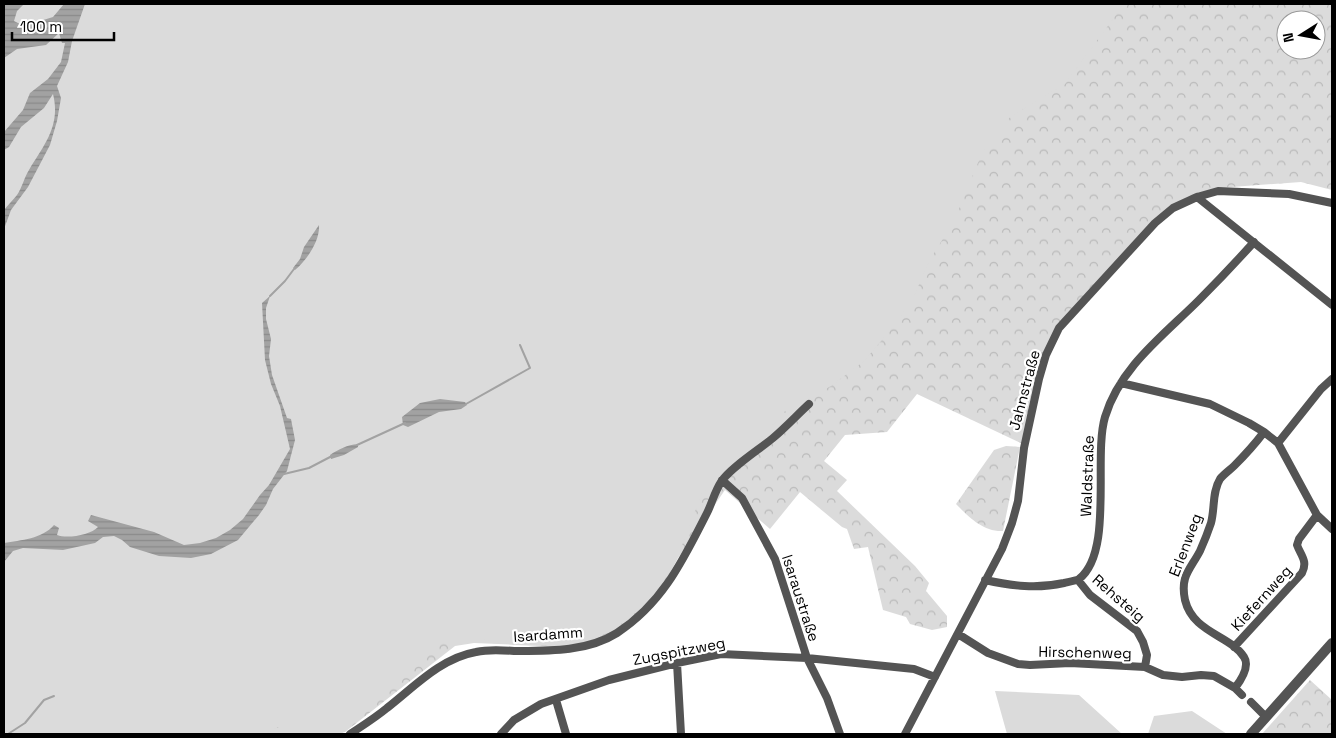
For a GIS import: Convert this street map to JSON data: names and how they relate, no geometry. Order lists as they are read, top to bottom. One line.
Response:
{"streets":{"street":["Jahnstraße","Waldstraße","Erlenweg","Isaraustraße","Rehsteig","Kiefernweg","Isardamm","Zugspitzweg","Hirschenweg"]},"crossings":[["Jahnstraße","Zugspitzweg"],["Jahnstraße","Hirschenweg"],["Waldstraße","Rehsteig"],["Erlenweg","Kiefernweg"],["Erlenweg","Hirschenweg"],["Isaraustraße","Isardamm"],["Isaraustraße","Zugspitzweg"],["Rehsteig","Hirschenweg"]],"scale_bar":"100 m","north":"left"}
